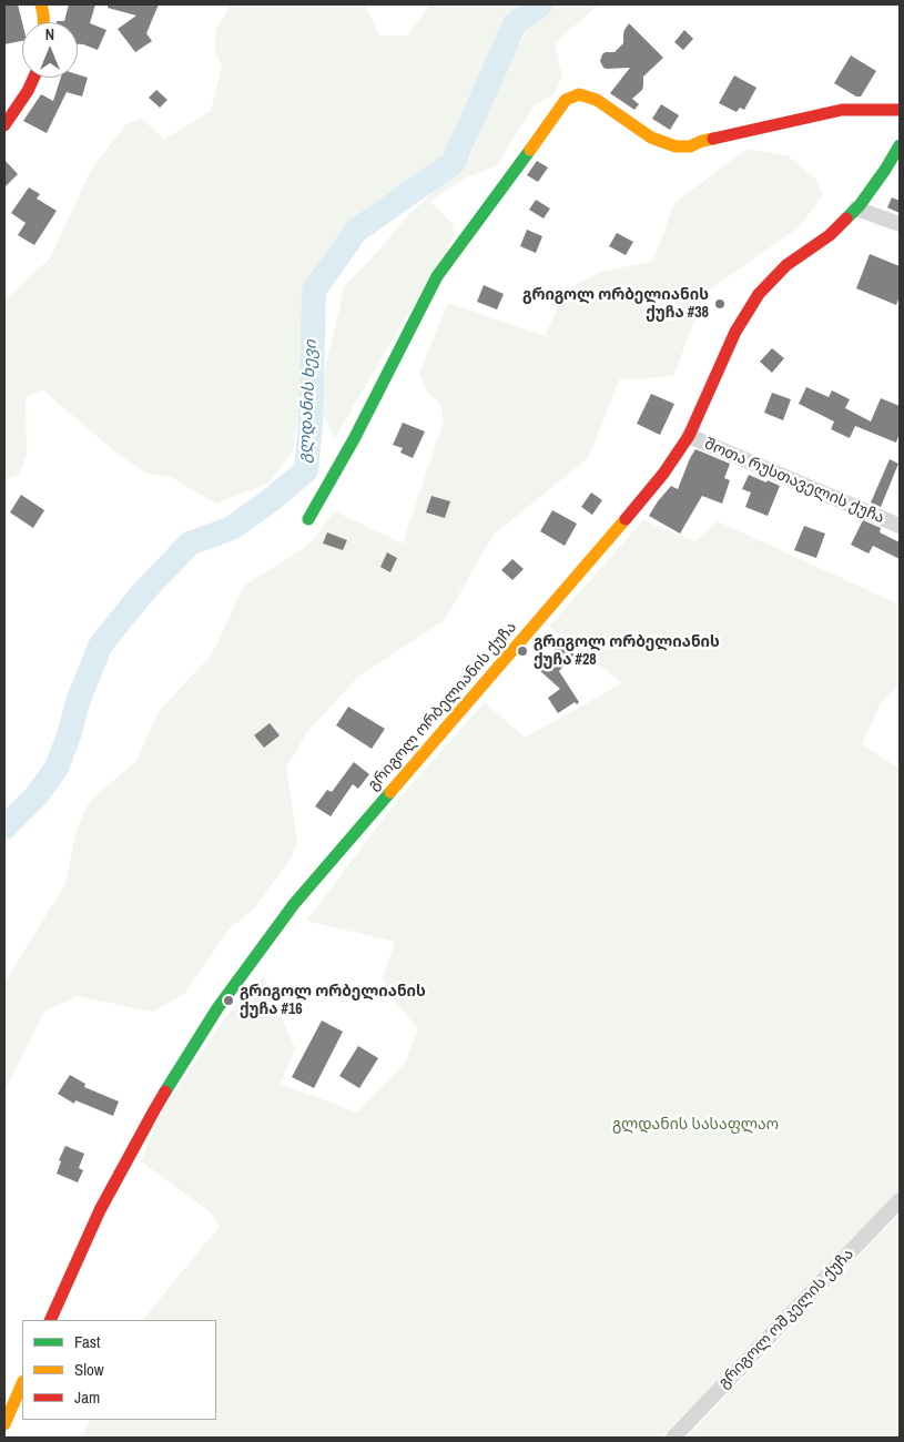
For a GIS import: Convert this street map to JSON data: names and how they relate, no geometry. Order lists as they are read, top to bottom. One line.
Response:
{"streets":{"main road":["გრიგოლ ორბელიანის ქუჩა"],"street":["შოთა რუსთაველის ქუჩა","გრიგოლ ოშკელის ქუჩა"]},"crossings":[["შოთა რუსთაველის ქუჩა","გრიგოლ ორბელიანის ქუჩა"]],"water":["გლდანის ხევი"],"parks":["გლდანის სასაფლაო"],"places":["გრიგოლ ორბელიანის ქუჩა #38","გრიგოლ ორბელიანის ქუჩა #28","გრიგოლ ორბელიანის ქუჩა #16"],"legend":["Fast","Slow","Jam"],"north":"top"}
